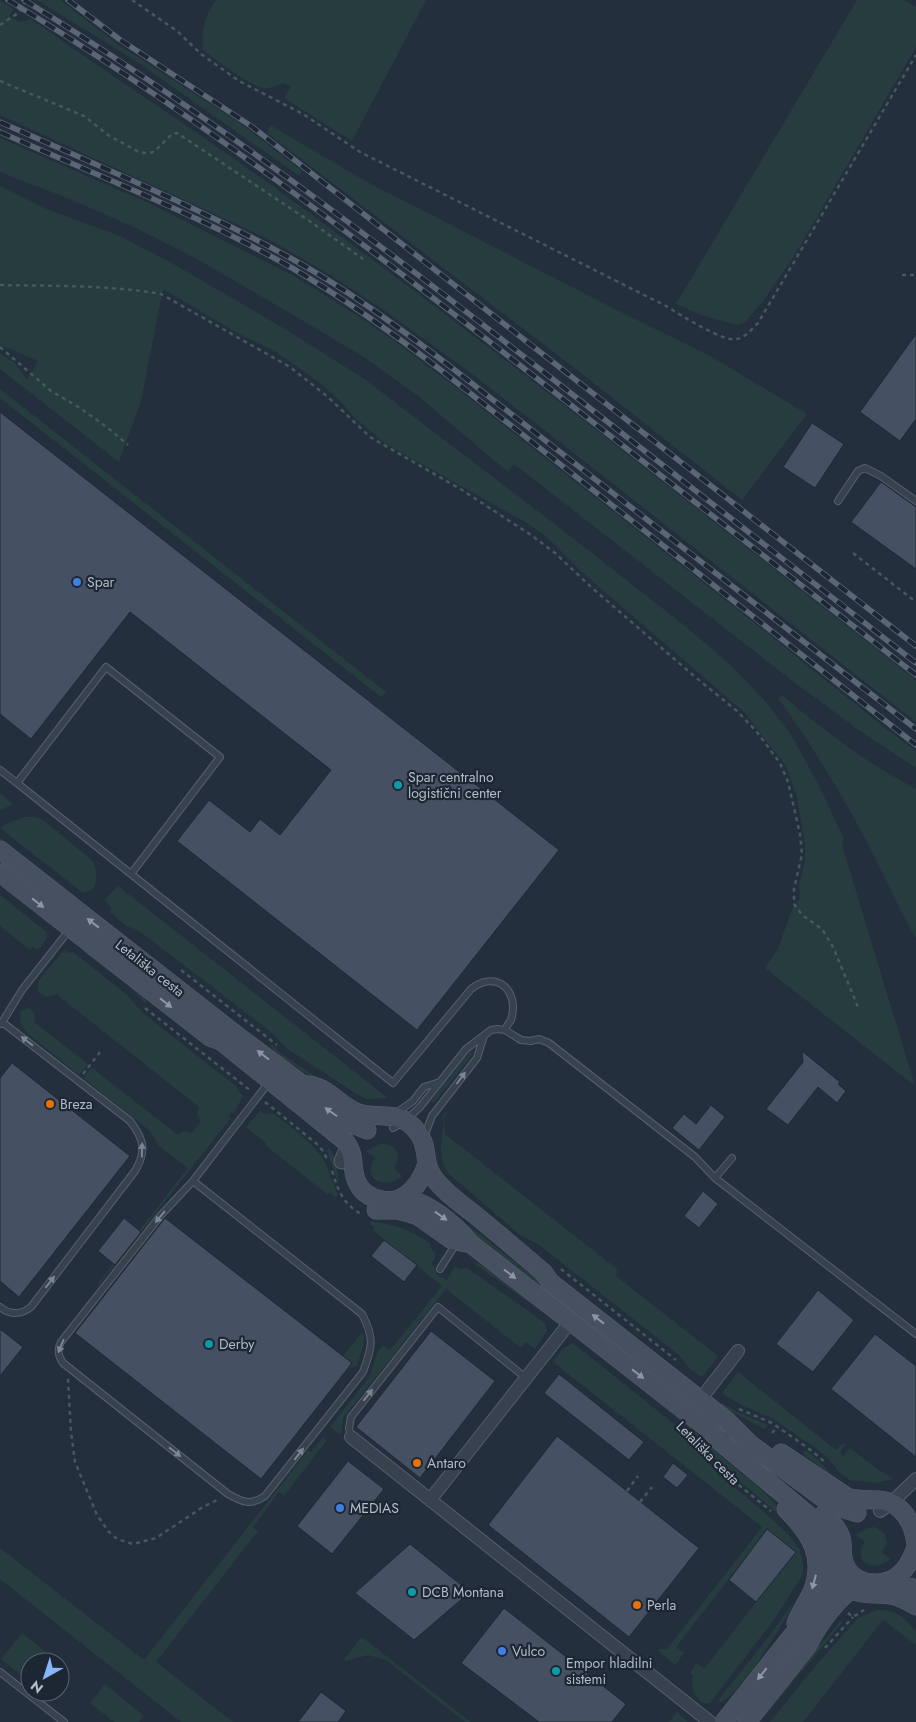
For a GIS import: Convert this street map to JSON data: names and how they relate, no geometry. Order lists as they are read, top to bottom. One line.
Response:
{"streets":{"main road":["Letališka cesta"]},"places":["Spar","Spar centralno logistični center","Breza","Derby","Antaro","MEDIAS","DCB Montana","Perla","Vulco","Empor hladilni sistemi"],"north":"bottom left"}
